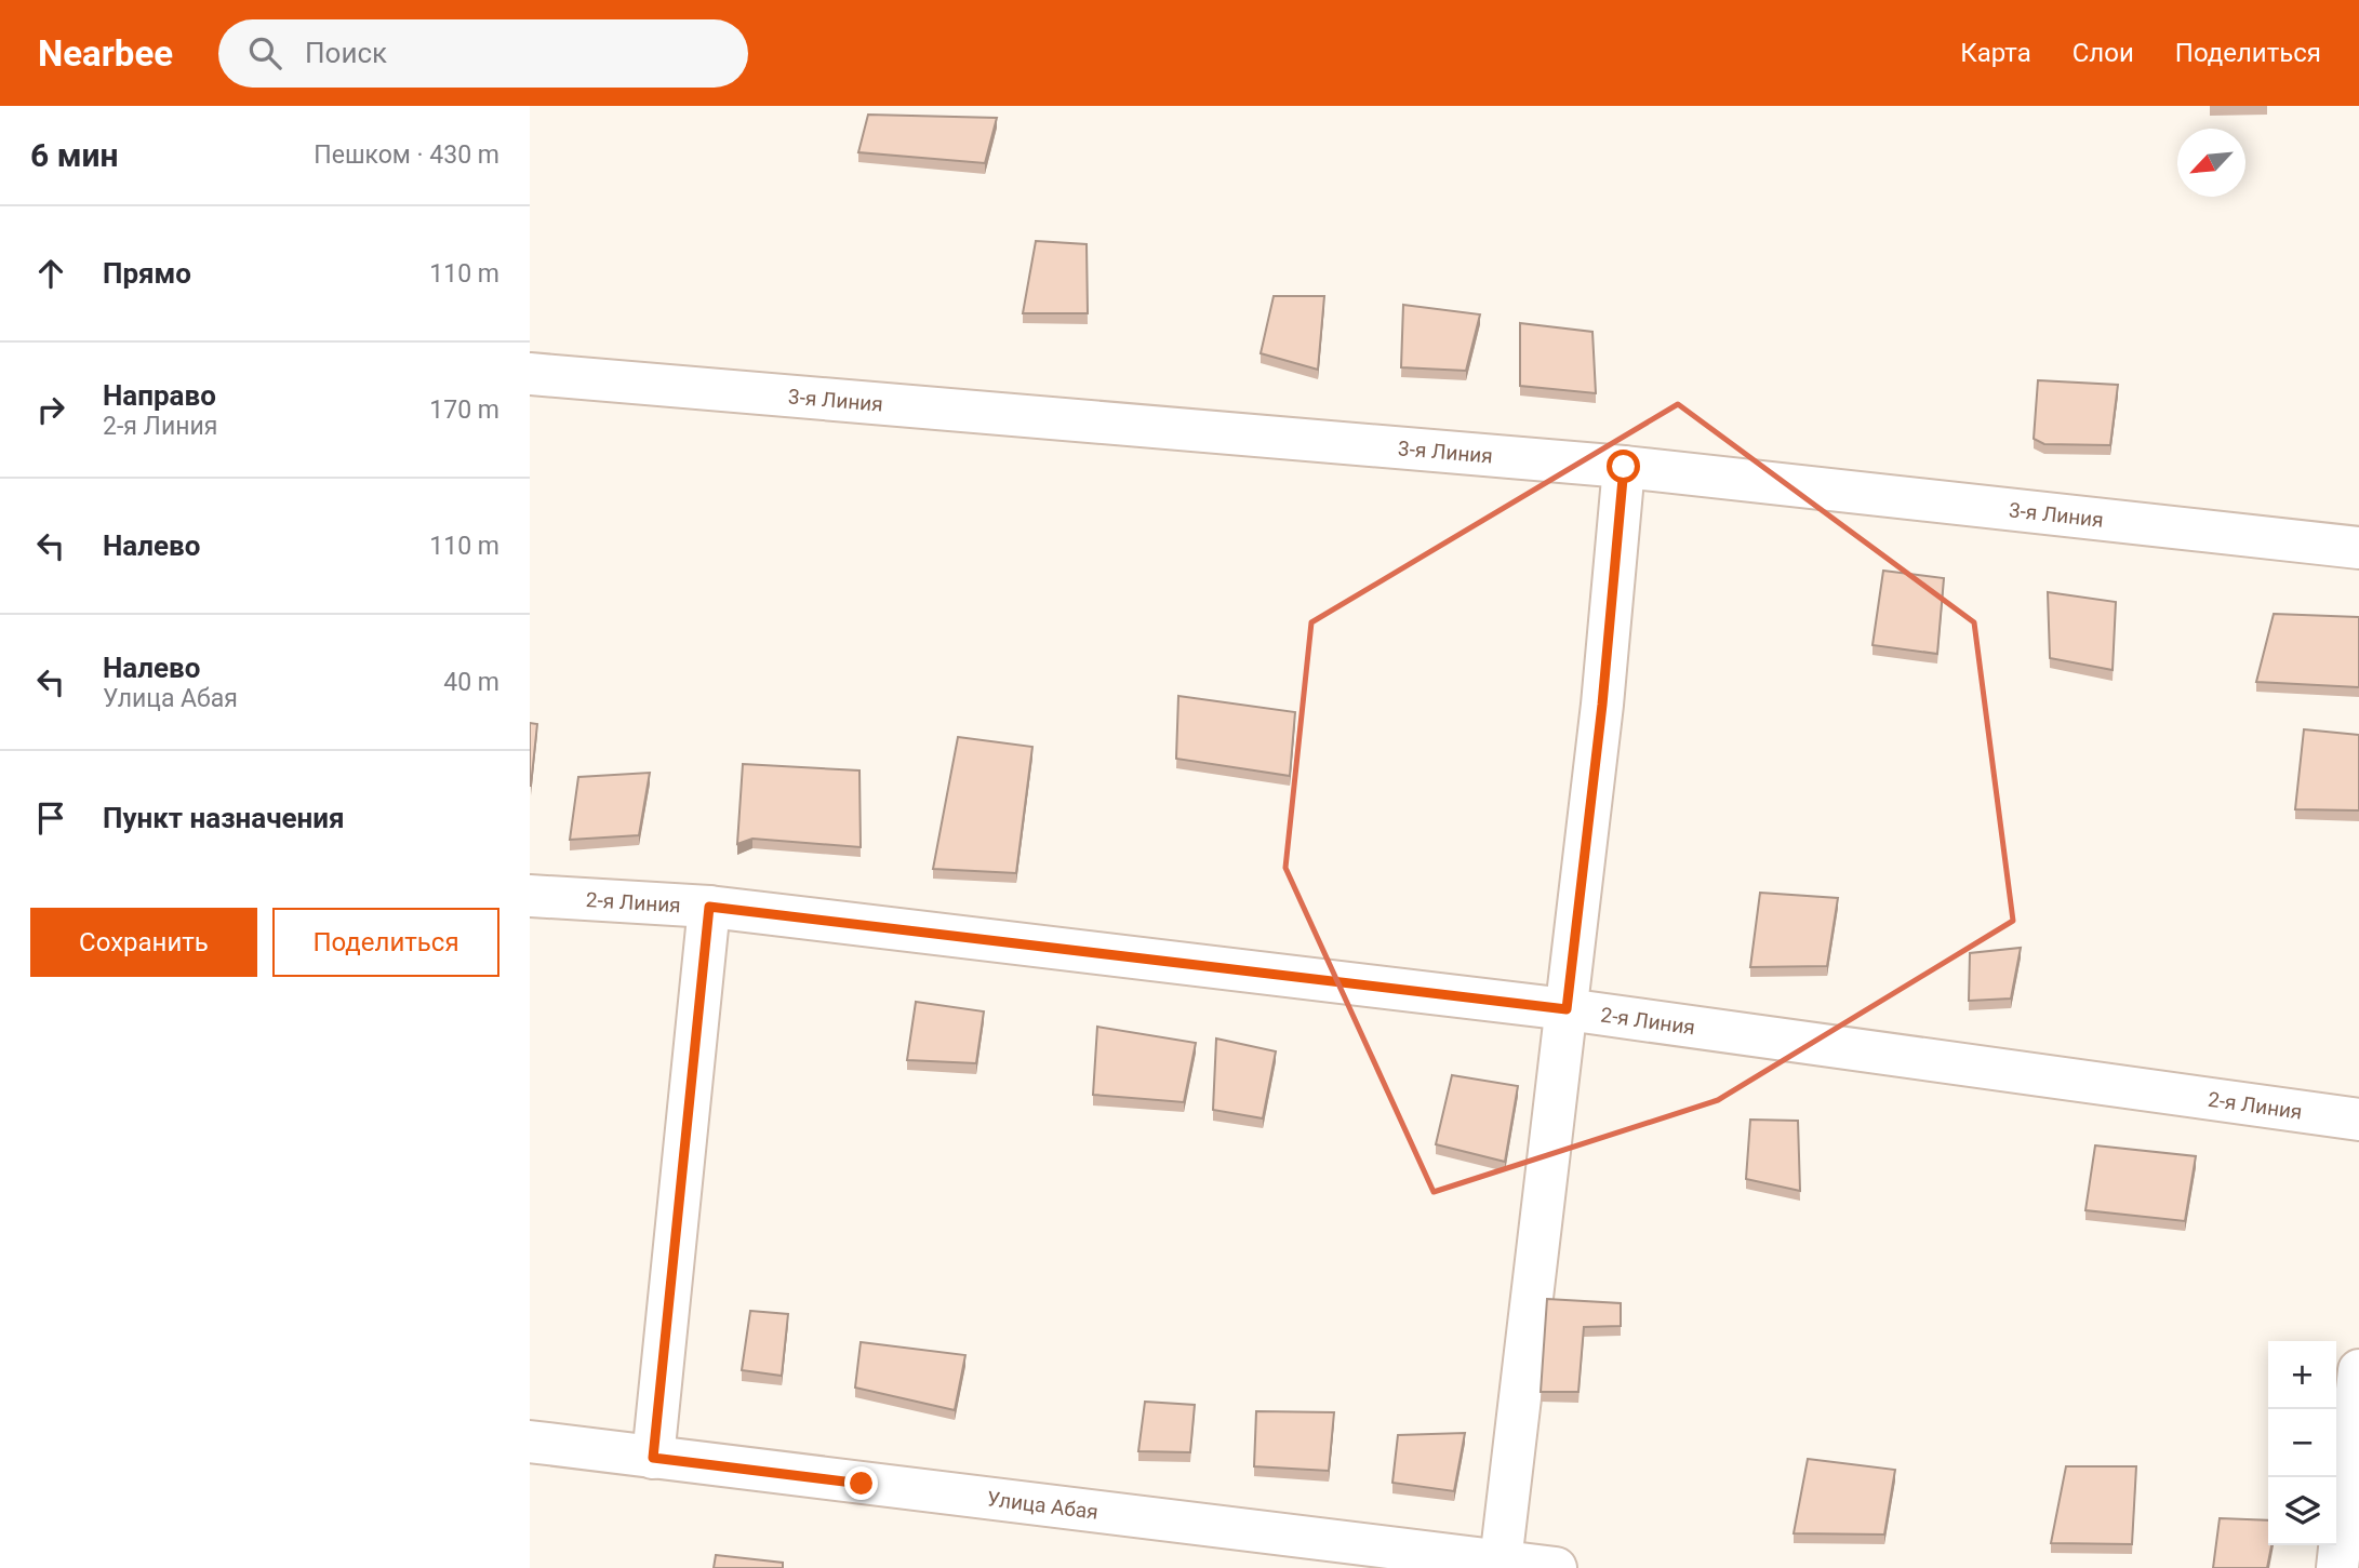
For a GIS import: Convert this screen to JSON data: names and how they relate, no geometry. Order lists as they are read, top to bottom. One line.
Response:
{"streets":{"street":["3-я Линия","2-я Линия","Улица Абая"]},"north":"bottom left","page":{"header":"Nearbee","search":"Поиск","nav":["Карта","Слои","Поделиться"],"heading":["6 мин","Пешком · 430 m"],"list":[["Прямо","110 m"],["Направо","2-я Линия","170 m"],["Налево","110 m"],["Налево","Улица Абая","40 m"],"Пункт назначения"],"buttons":["Сохранить","Поделиться"],"map_buttons":["+","−"]}}
